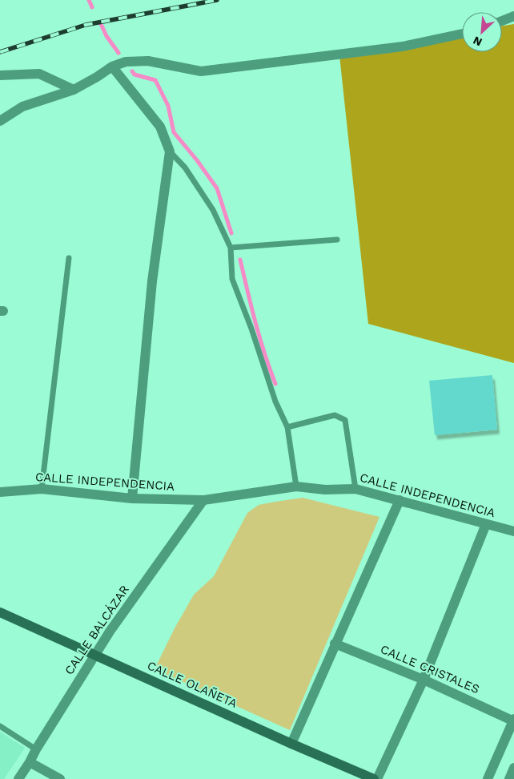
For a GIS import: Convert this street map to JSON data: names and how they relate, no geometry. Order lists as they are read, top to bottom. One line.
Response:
{"streets":{"street":["CALLE INDEPENDENCIA","CALLE BALCÁZAR","CALLE CRISTALES","CALLE OLAÑETA"]},"crossings":[["CALLE INDEPENDENCIA","CALLE BALCÁZAR"],["CALLE BALCÁZAR","CALLE OLAÑETA"]],"north":"bottom left"}
